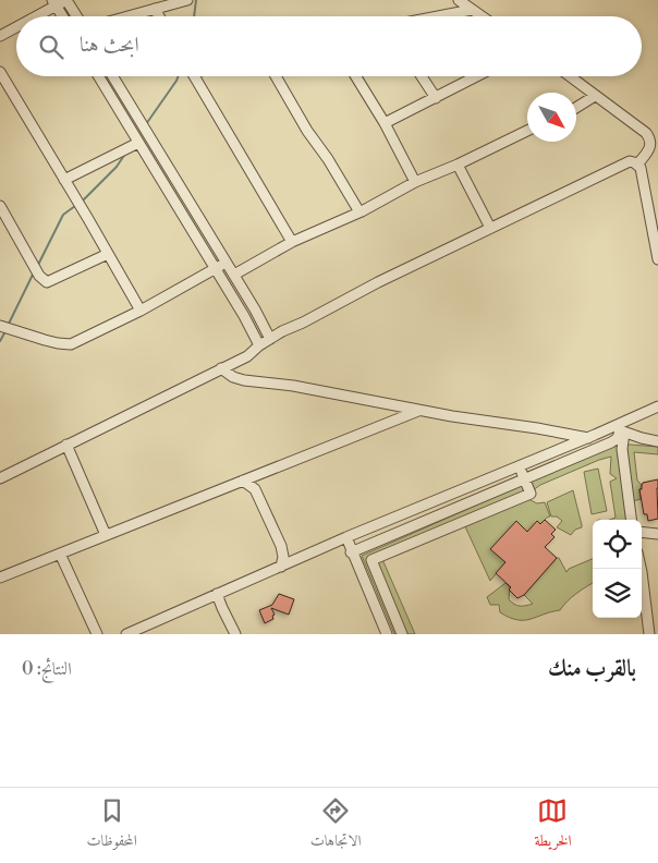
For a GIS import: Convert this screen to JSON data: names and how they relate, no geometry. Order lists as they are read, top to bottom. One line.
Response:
{"north":"bottom right","page":{"search":"ابحث هنا","heading":["بالقرب منك","النتائج: 0"],"nav":["الخريطة","الاتجاهات","المحفوظات"]}}
